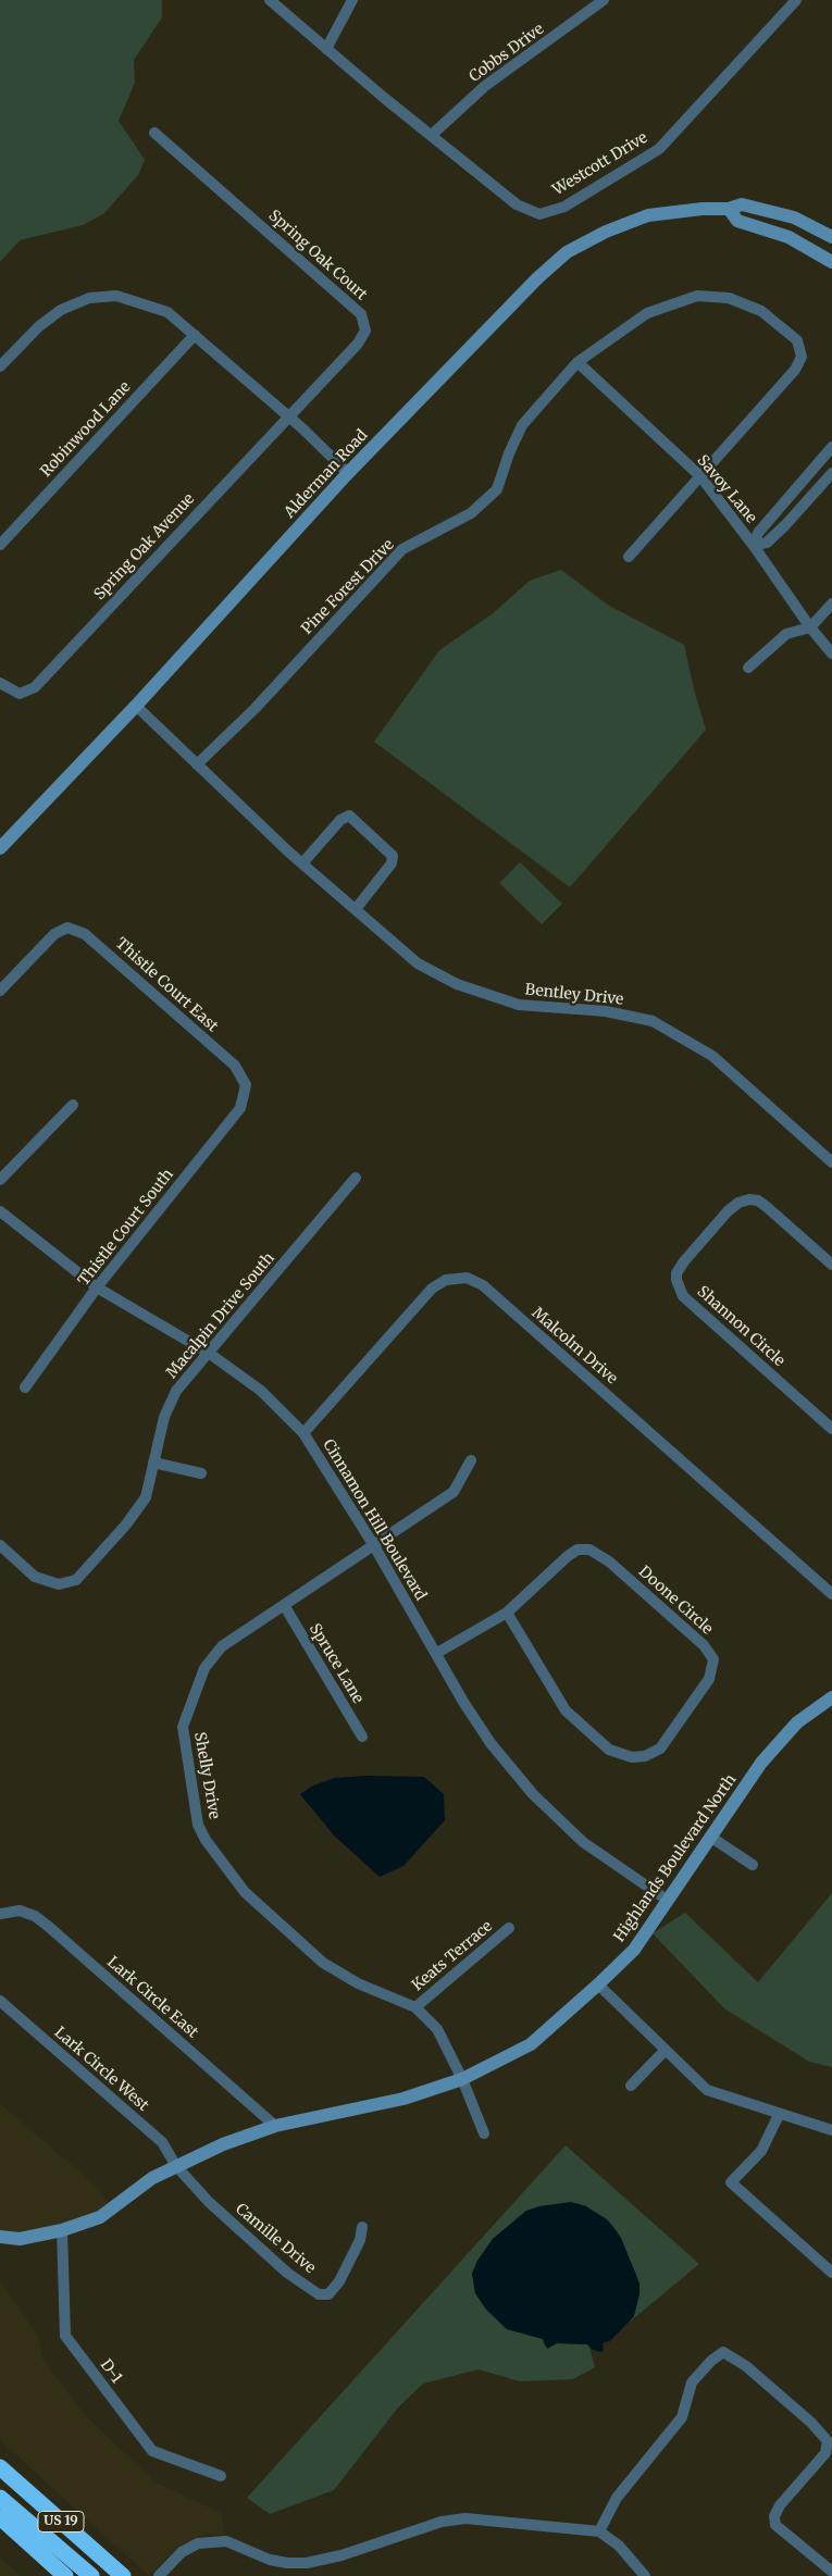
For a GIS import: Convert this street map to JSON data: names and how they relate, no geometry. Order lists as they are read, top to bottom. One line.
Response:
{"streets":{"highway":["US 19"],"street":["Cobbs Drive","Westcott Drive","Spring Oak Court","Robinwood Lane","Alderman Road","Savoy Lane","Spring Oak Avenue","Pine Forest Drive","Thistle Court East","Bentley Drive","Thistle Court South","Macalpin Drive South","Shannon Circle","Malcolm Drive","Cinnamon Hill Boulevard","Doone Circle","Spruce Lane","Shelly Drive","Highlands Boulevard North","Keats Terrace","Lark Circle East","Lark Circle West","Camille Drive","D-1"]},"crossings":[["Cobbs Drive","Westcott Drive"],["Spring Oak Court","Spring Oak Avenue"],["Alderman Road","Bentley Drive"],["Savoy Lane","Pine Forest Drive"],["Pine Forest Drive","Bentley Drive"],["Thistle Court East","Thistle Court South"],["Thistle Court South","Cinnamon Hill Boulevard"],["Macalpin Drive South","Cinnamon Hill Boulevard"],["Malcolm Drive","Cinnamon Hill Boulevard"],["Cinnamon Hill Boulevard","Doone Circle"],["Cinnamon Hill Boulevard","Shelly Drive"],["Cinnamon Hill Boulevard","Highlands Boulevard North"],["Spruce Lane","Shelly Drive"],["Shelly Drive","Highlands Boulevard North"],["Shelly Drive","Keats Terrace"],["Highlands Boulevard North","Lark Circle East"],["Highlands Boulevard North","Lark Circle West"],["Highlands Boulevard North","Camille Drive"],["Highlands Boulevard North","D-1"],["Lark Circle West","Camille Drive"]]}
